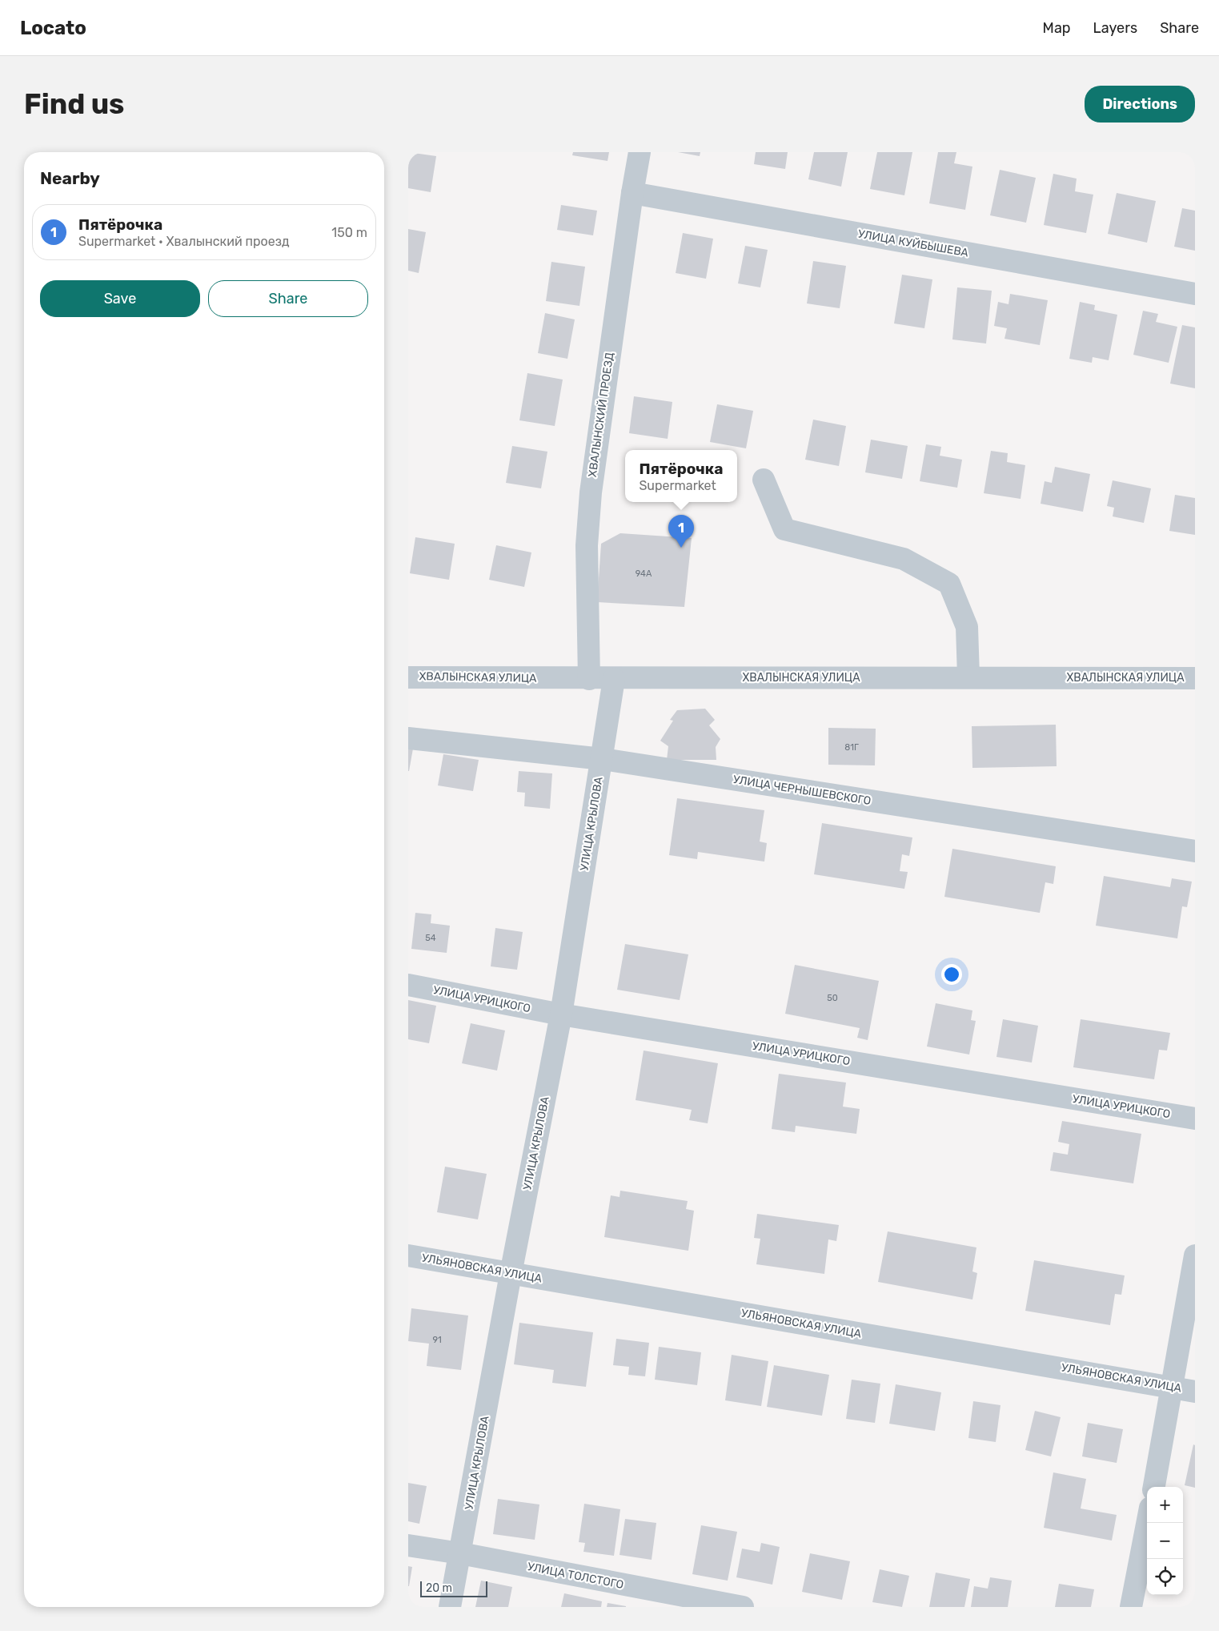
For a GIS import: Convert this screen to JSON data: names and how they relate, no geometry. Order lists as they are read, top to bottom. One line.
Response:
{"streets":{"street":["УЛИЦА КУЙБЫШЕВА","ХВАЛЫНСКИЙ ПРОЕЗД","ХВАЛЫНСКАЯ УЛИЦА","УЛИЦА ЧЕРНЫШЕВСКОГО","УЛИЦА КРЫЛОВА","УЛИЦА УРИЦКОГО","УЛЬЯНОВСКАЯ УЛИЦА","УЛИЦА ТОЛСТОГО"]},"crossings":[["УЛИЦА КУЙБЫШЕВА","ХВАЛЫНСКИЙ ПРОЕЗД"],["ХВАЛЫНСКИЙ ПРОЕЗД","ХВАЛЫНСКАЯ УЛИЦА"],["ХВАЛЫНСКАЯ УЛИЦА","УЛИЦА КРЫЛОВА"],["УЛИЦА ЧЕРНЫШЕВСКОГО","УЛИЦА КРЫЛОВА"],["УЛИЦА КРЫЛОВА","УЛИЦА УРИЦКОГО"],["УЛИЦА КРЫЛОВА","УЛЬЯНОВСКАЯ УЛИЦА"],["УЛИЦА КРЫЛОВА","УЛИЦА ТОЛСТОГО"]],"house_numbers":["94А","81Г","54","50","91"],"scale_bar":"20 m","page":{"header":"Locato","nav":["Map","Layers","Share"],"buttons":["Directions",["Save","Share"]],"title":"Find us","heading":"Nearby","list":[{"mark":"1","name":"Пятёрочка","note":"Supermarket · Хвалынский проезд","value":"150 m"}],"popup":["Пятёрочка","Supermarket"],"pins":"1","map_buttons":["+","−"],"scale":"20 m"}}
